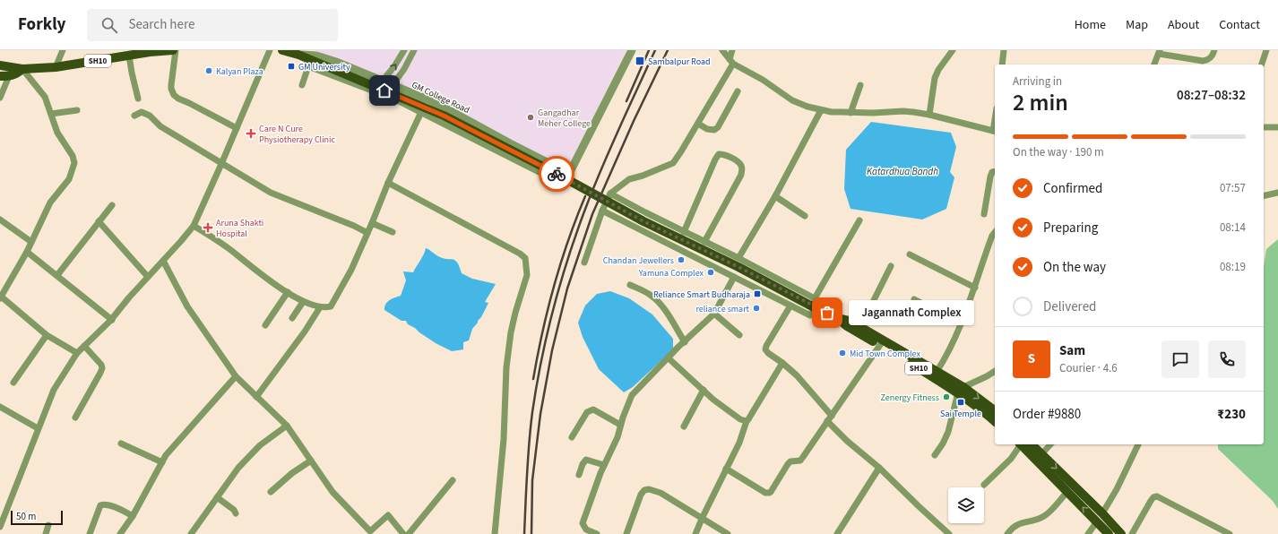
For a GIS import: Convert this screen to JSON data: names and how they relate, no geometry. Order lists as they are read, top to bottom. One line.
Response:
{"streets":{"main road":["SH10"],"street":["GM College Road"]},"crossings":[["SH10","GM College Road"]],"water":["Katardhua Bandh"],"places":{"transit":["Sambalpur Road","GM University","Reliance Smart Budharaja","Sai Temple"],"other":["Kalyan Plaza","Gangadhar Meher College","Chandan Jewellers","Yamuna Complex","reliance smart","Jagannath Complex","Mid Town Complex","Zenergy Fitness"],"health":["Care N Cure Physiotherapy Clinic","Aruna Shakti Hospital"]},"scale_bar":"50 m","page":{"header":"Forkly","search":"Search here","nav":["Home","Map","About","Contact"],"heading":["2 min","Arriving in","08:27–08:32"],"panel":["Sam","Courier · 4.6","Order #9880","₹230"],"bar":"On the way · 190 m","list":[["Confirmed","07:57"],["Preparing","08:14"],["On the way","08:19"],"Delivered"],"bubble":"Jagannath Complex","round":"S","scale":"50 m"}}
